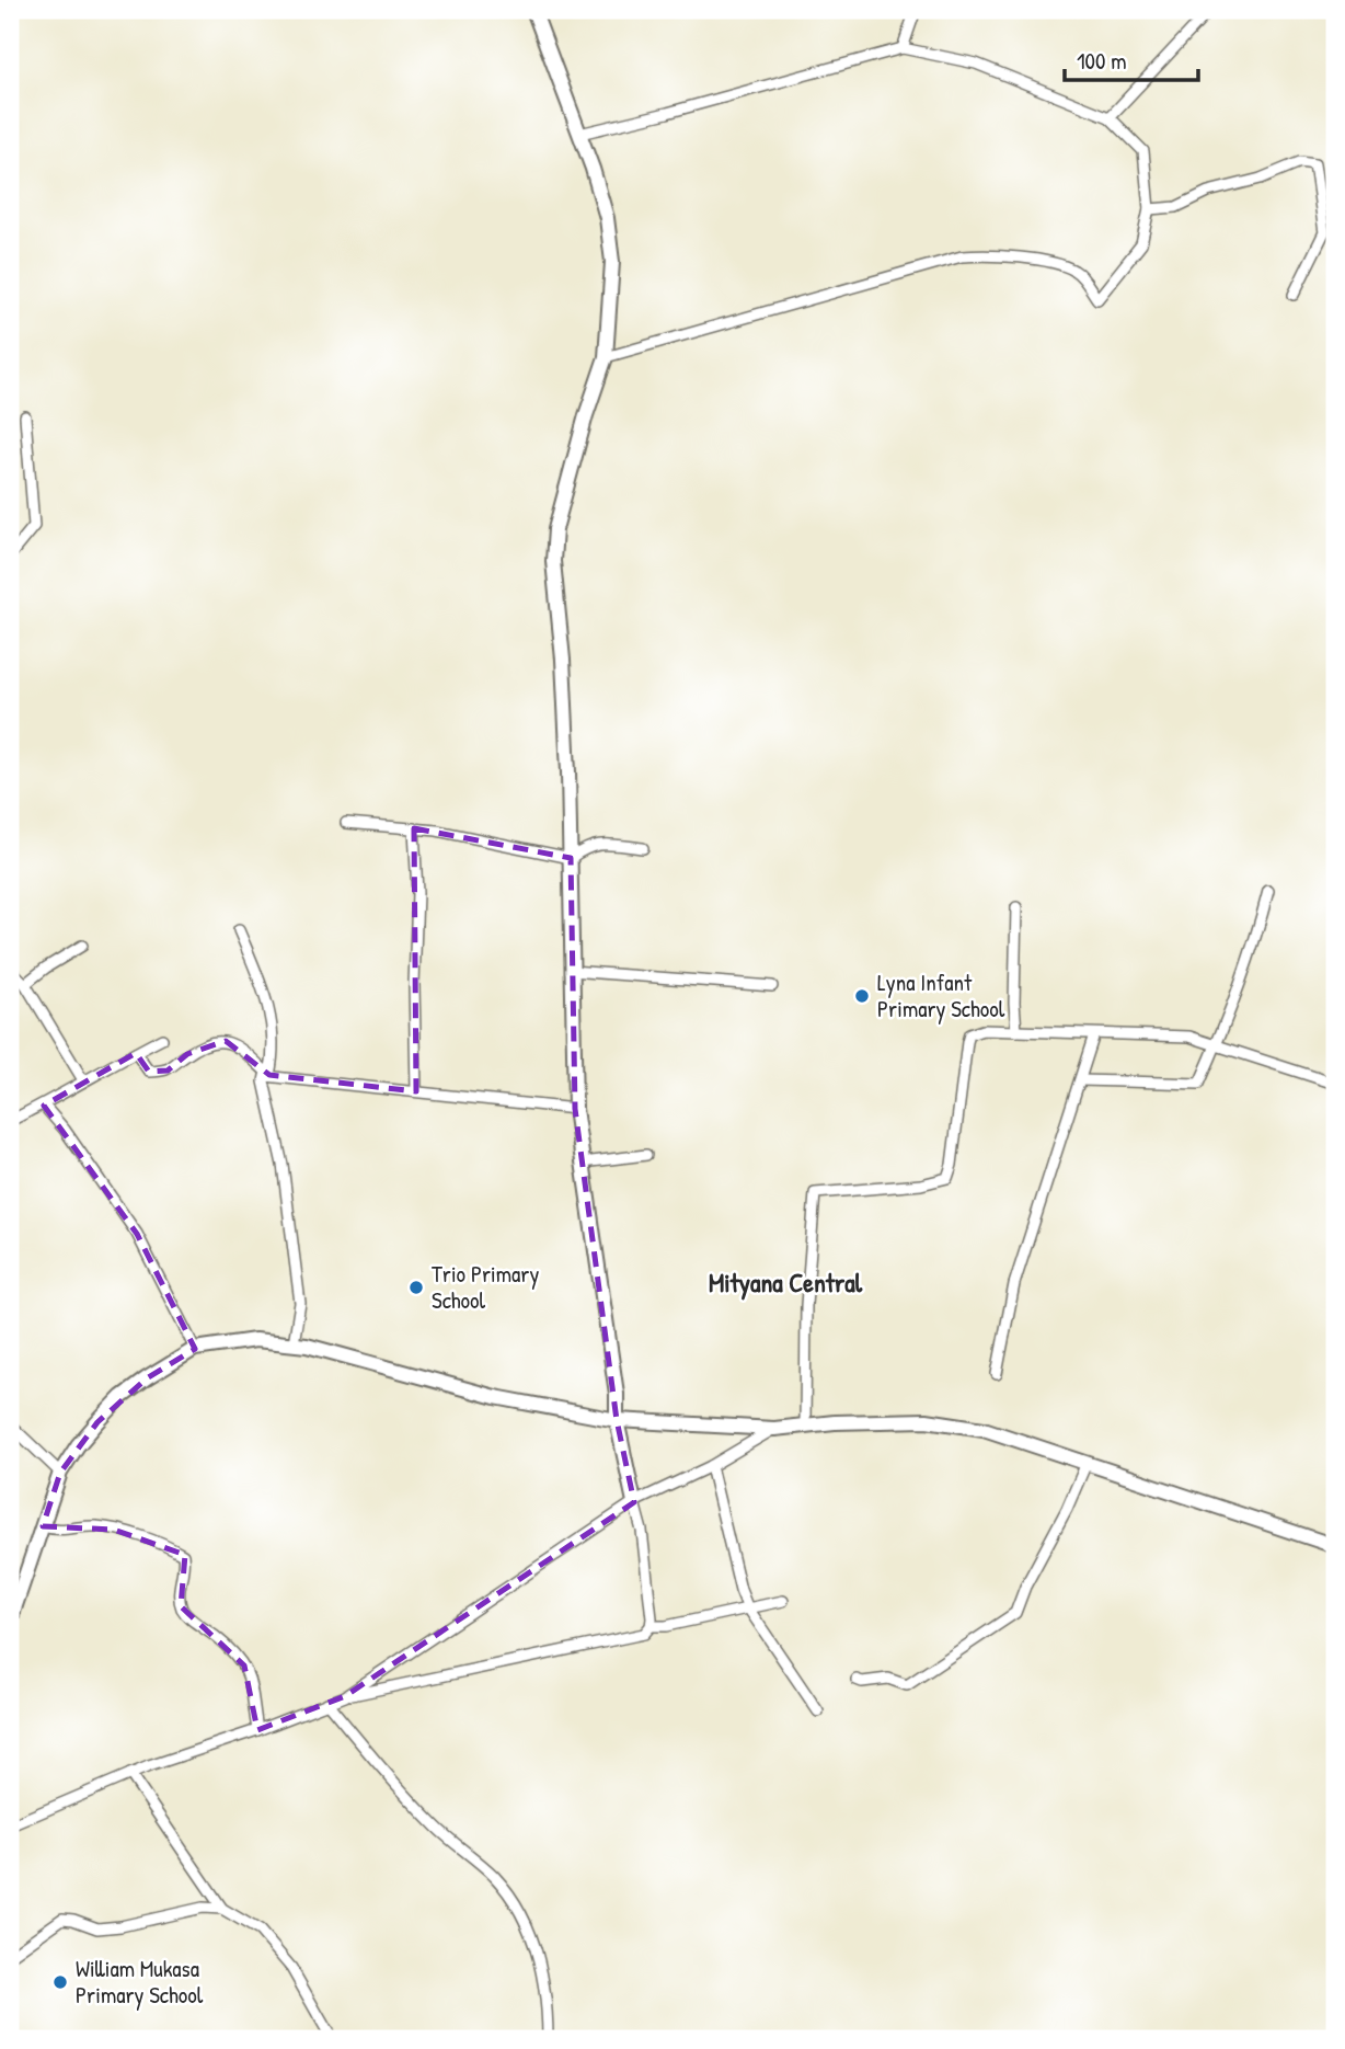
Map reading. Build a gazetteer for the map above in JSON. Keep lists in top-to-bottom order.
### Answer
{
  "districts": ["Mityana Central"],
  "places": ["Lyna Infant Primary School", "Trio Primary School", "William Mukasa Primary School"],
  "scale_bar": "100 m"
}
